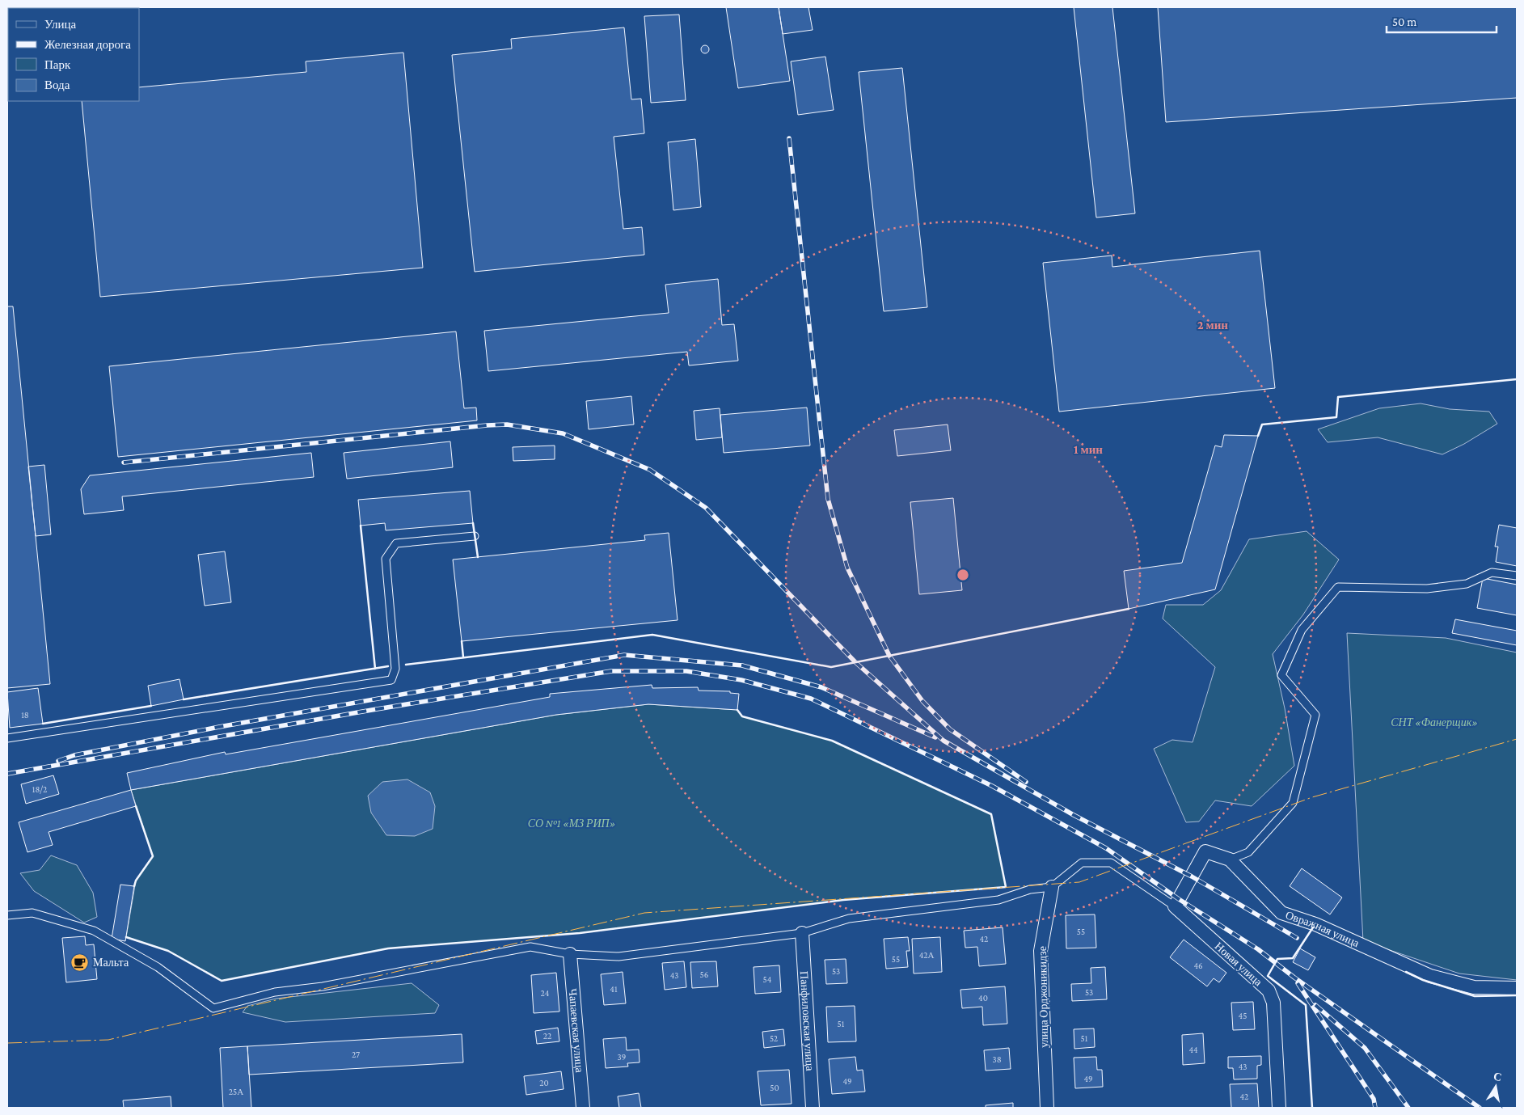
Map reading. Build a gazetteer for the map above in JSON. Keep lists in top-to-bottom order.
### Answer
{
  "streets": {
    "street": [
      "Овражная улица",
      "Новая улица",
      "улица Орджоникидзе",
      "Панфиловская улица",
      "Чапаевская улица"
    ]
  },
  "crossings": [
    ["Овражная улица", "Новая улица"]
  ],
  "parks": ["СНТ «Фанерщик»", "СО №1 «МЗ РИП»"],
  "places": {
    "cafe": ["Мальта"]
  },
  "house_numbers": [
    "18",
    "18/2",
    "55",
    "42",
    "42А",
    "55",
    "46",
    "53",
    "56",
    "43",
    "54",
    "41",
    "53",
    "24",
    "40",
    "45",
    "51",
    "22",
    "52",
    "51",
    "44",
    "27",
    "39",
    "38",
    "43",
    "49",
    "49",
    "20",
    "50",
    "25А",
    "42"
  ],
  "legend": [
    "Улица",
    "Железная дорога",
    "Парк",
    "Вода"
  ],
  "scale_bar": "50 m",
  "north": "top",
  "rings": ["2 мин", "1 мин"]
}
